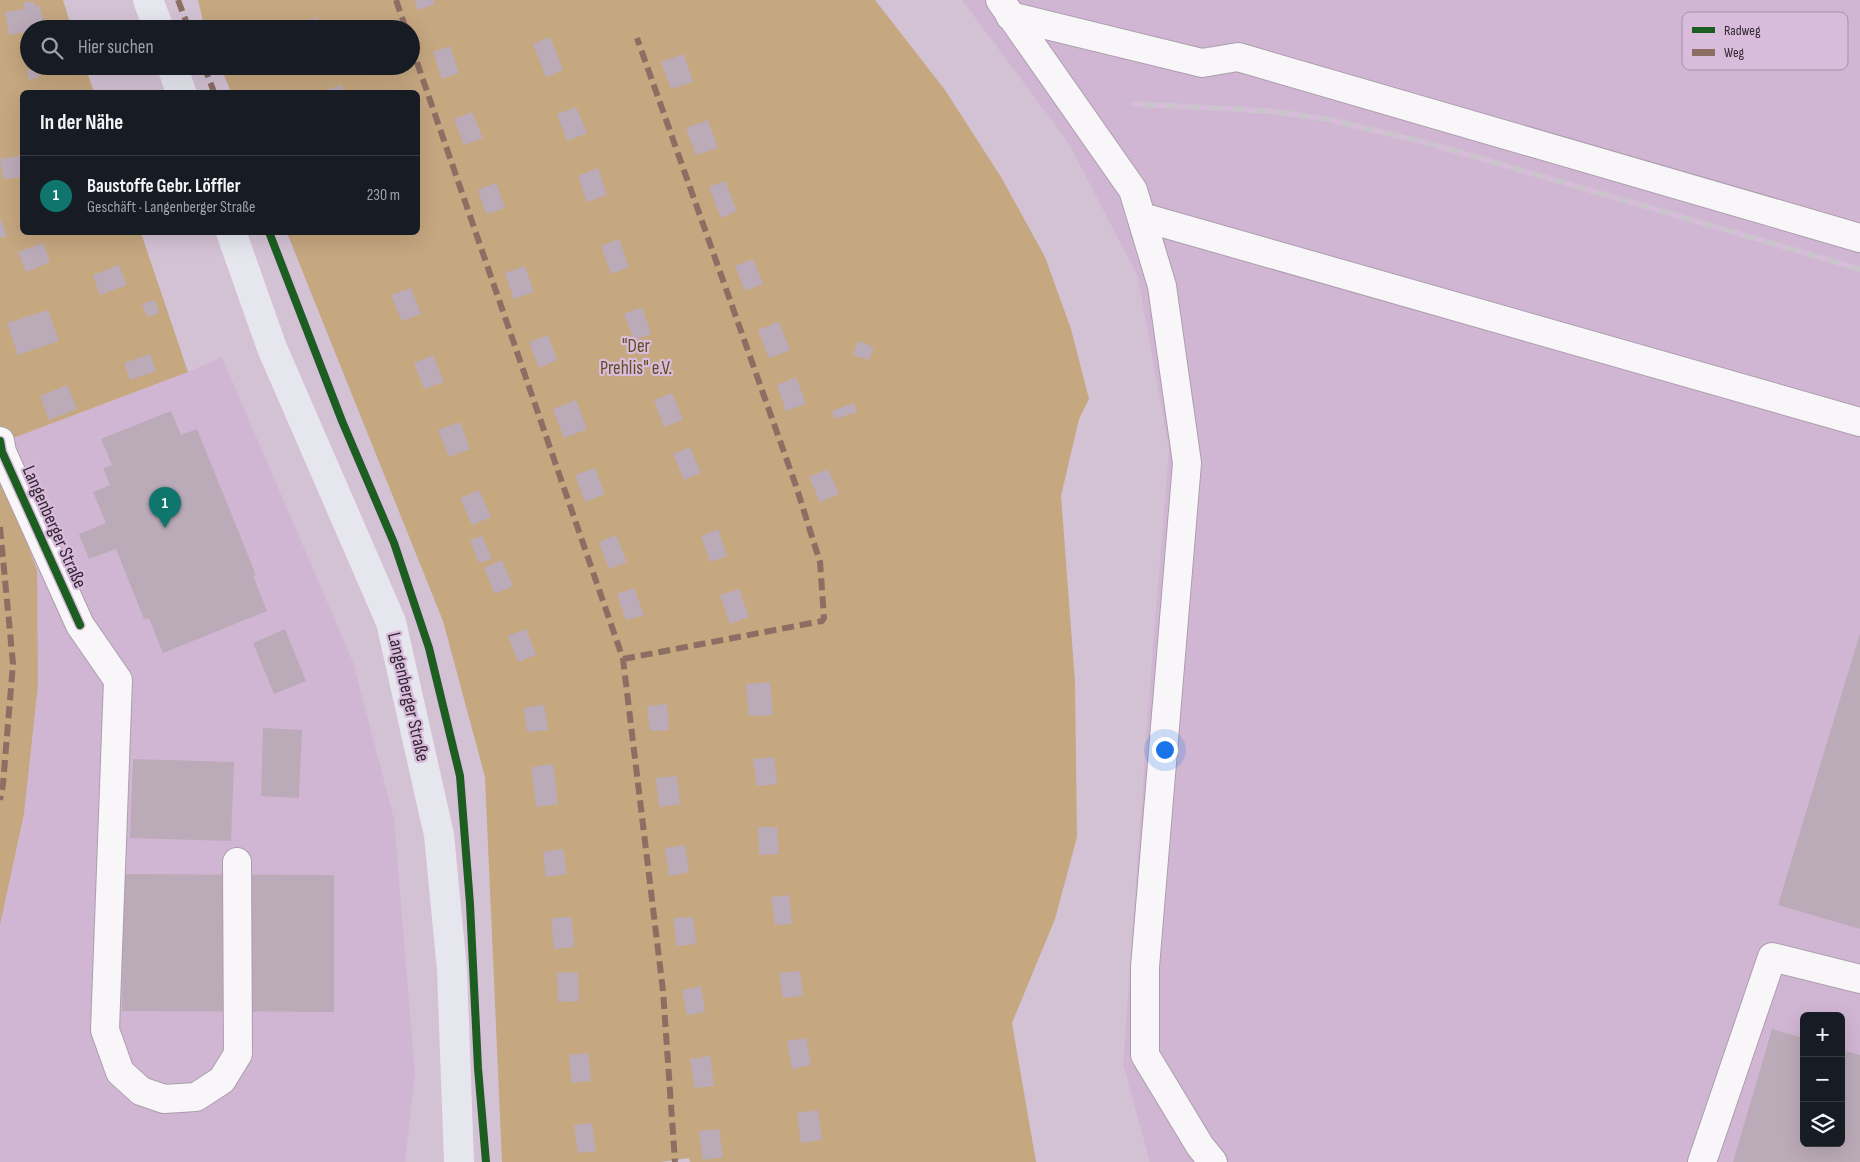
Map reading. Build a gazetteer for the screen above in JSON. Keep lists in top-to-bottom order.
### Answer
{
  "streets": {
    "main road": ["Langenberger Straße"]
  },
  "parks": ["\"Der Prehlis\" e.V."],
  "legend": ["Radweg", "Weg"],
  "page": {
    "search": "Hier suchen",
    "heading": "In der Nähe",
    "list": [
      {
        "mark": "1",
        "name": "Baustoffe Gebr. Löffler",
        "note": "Geschäft · Langenberger Straße",
        "value": "230 m"
      }
    ],
    "pins": "1",
    "map_buttons": ["+", "−"]
  }
}
